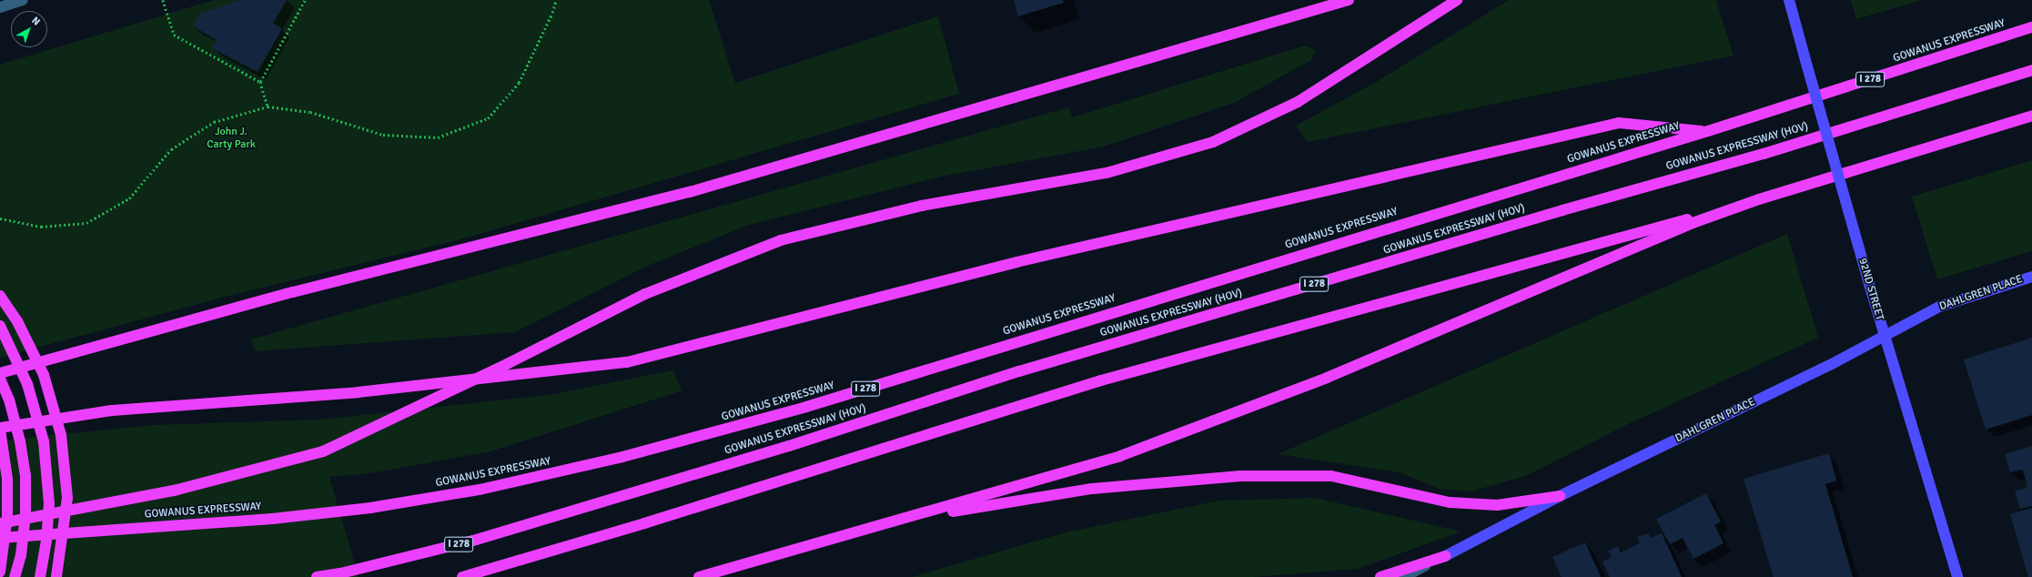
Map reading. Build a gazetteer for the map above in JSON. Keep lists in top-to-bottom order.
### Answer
{
  "streets": {
    "highway": ["GOWANUS EXPRESSWAY", "I 278", "GOWANUS EXPRESSWAY (HOV)"],
    "main road": ["92ND STREET", "DAHLGREN PLACE"]
  },
  "crossings": [
    ["92ND STREET", "DAHLGREN PLACE"]
  ],
  "parks": ["John J. Carty Park"],
  "north": "top right"
}
